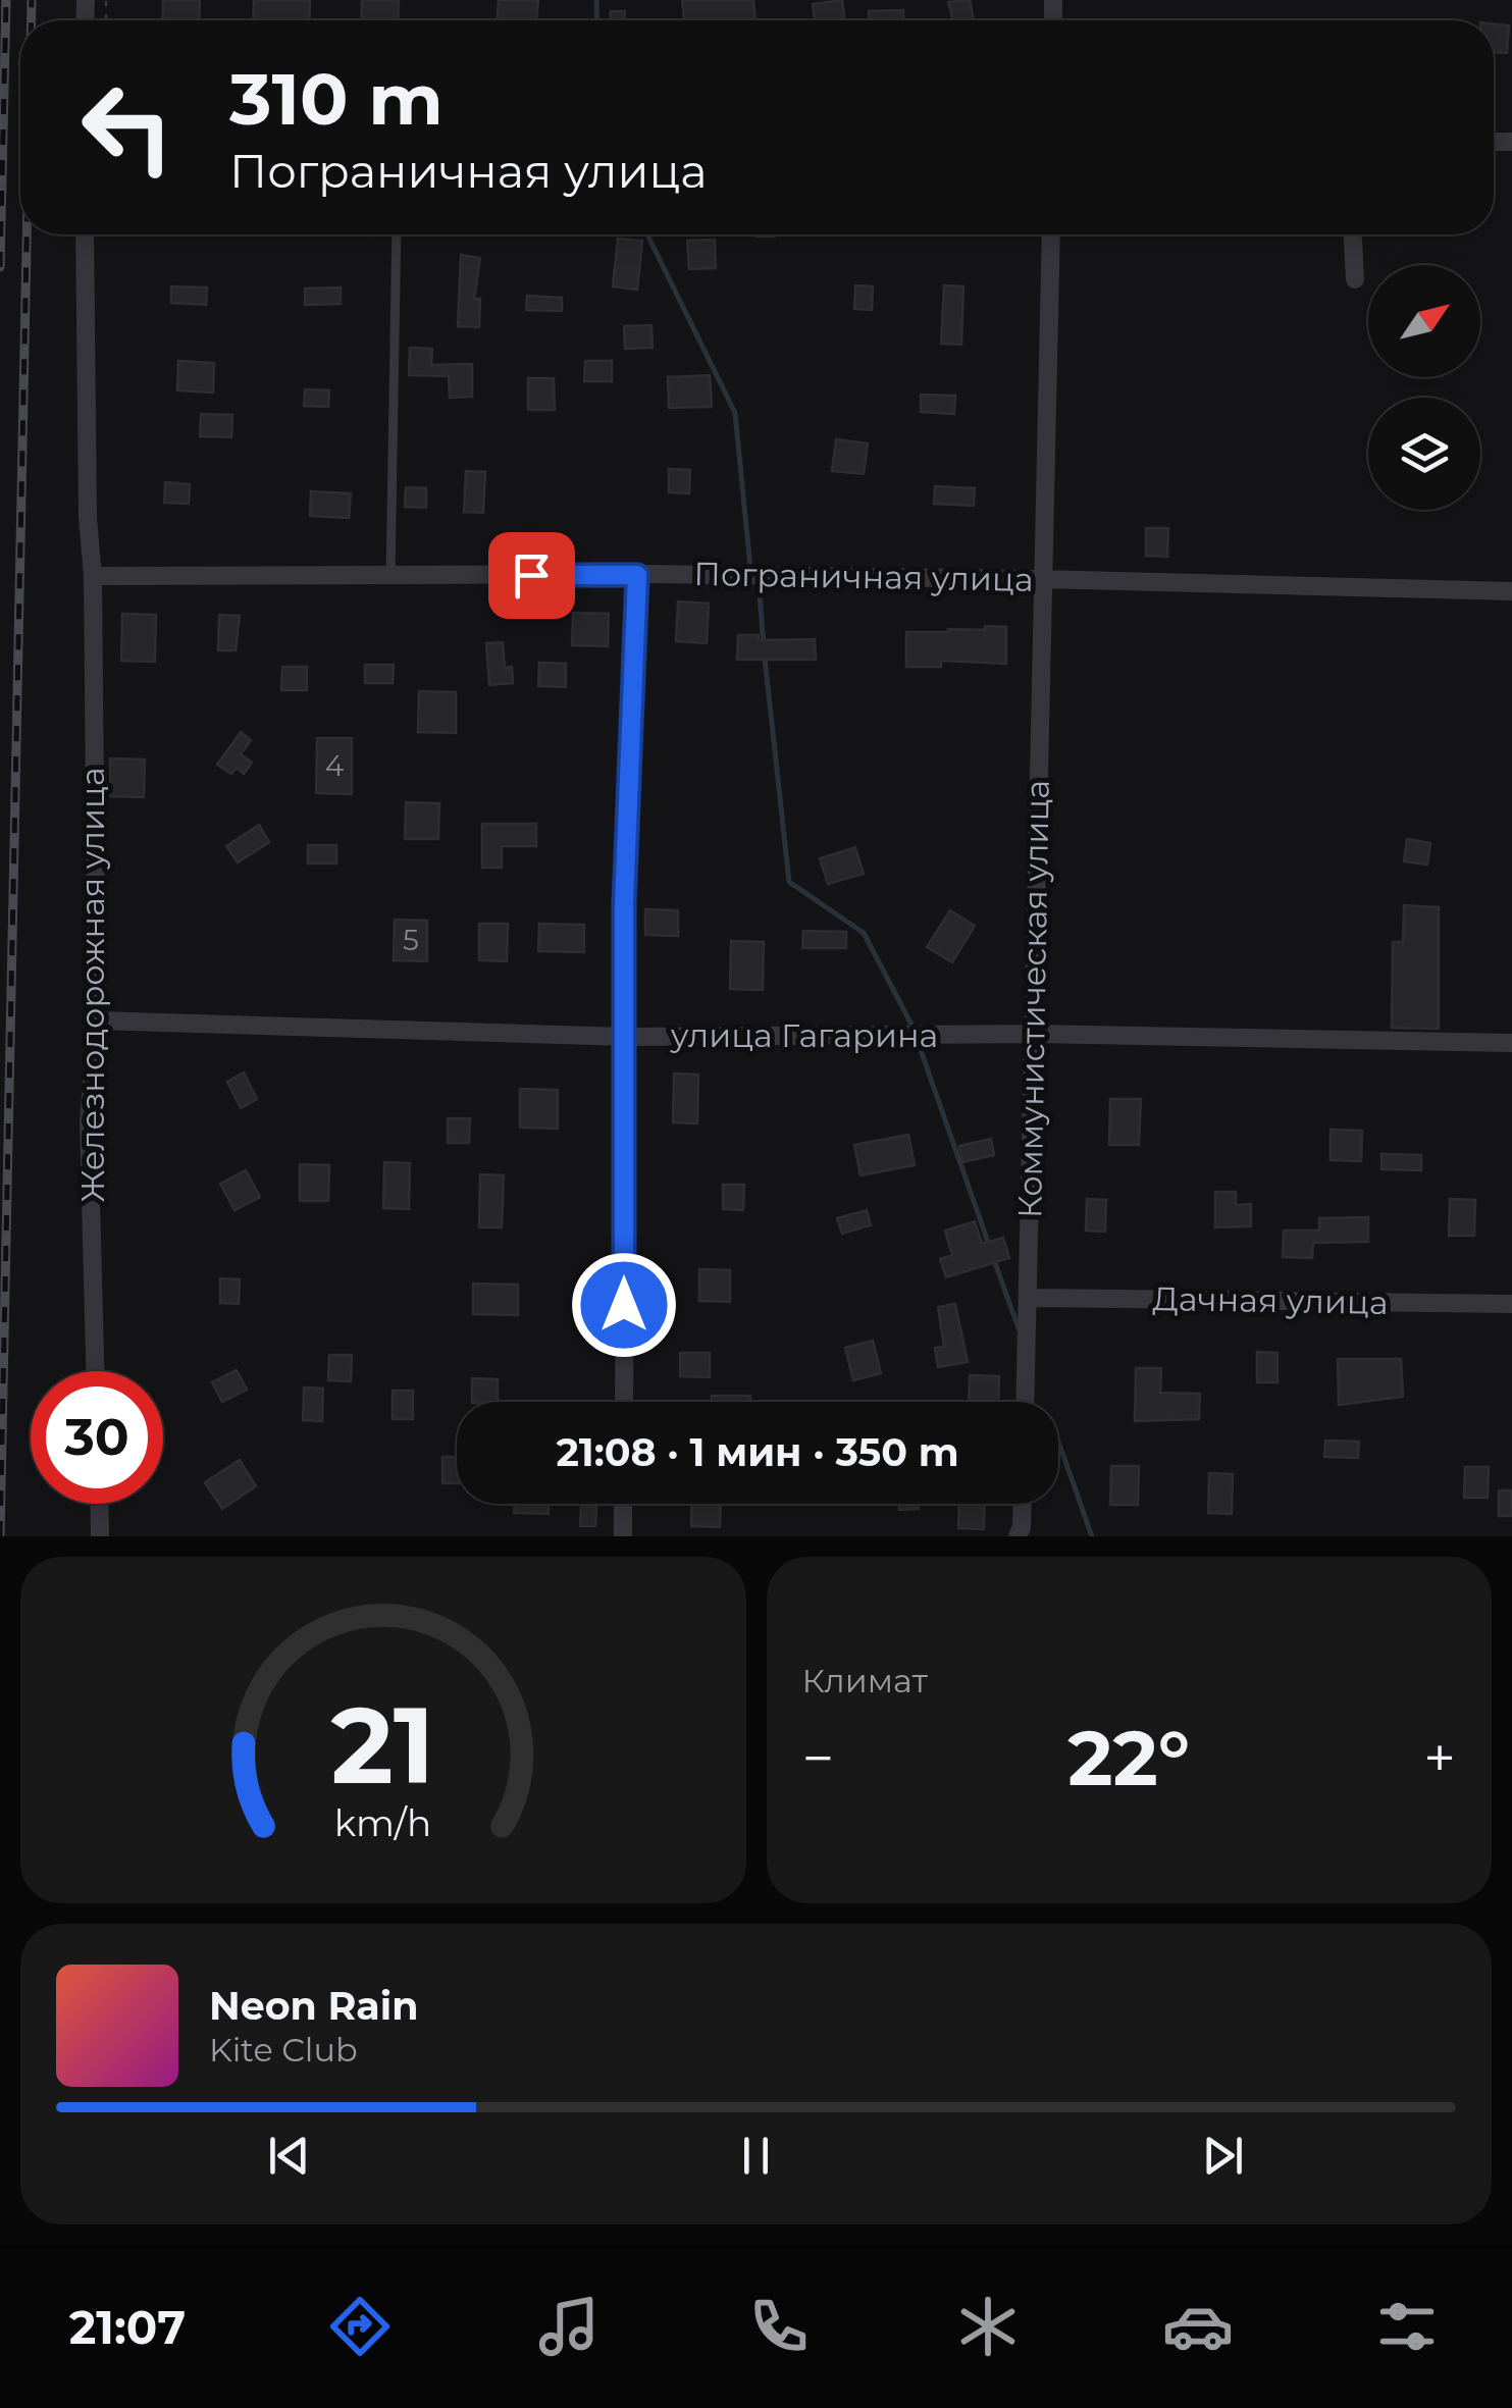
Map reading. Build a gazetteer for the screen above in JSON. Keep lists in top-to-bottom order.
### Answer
{
  "streets": {
    "street": [
      "Пограничная улица",
      "Железнодорожная улица",
      "Коммунистическая улица",
      "улица Гагарина",
      "Дачная улица"
    ]
  },
  "crossings": [
    ["Пограничная улица", "Железнодорожная улица"],
    ["Пограничная улица", "Коммунистическая улица"],
    ["Железнодорожная улица", "улица Гагарина"],
    ["Коммунистическая улица", "улица Гагарина"],
    ["Коммунистическая улица", "Дачная улица"]
  ],
  "house_numbers": ["4", "5"],
  "north": "top right",
  "page": {
    "turn": ["310 m", "Пограничная улица"],
    "limit": "30",
    "trip": "21:08 · 1 мин · 350 m",
    "tile": "Климат",
    "heat": ["−", "22°", "+"],
    "song": ["Neon Rain", "Kite Club"],
    "tabs": "21:07",
    "gauge": ["21", "km/h"]
  }
}
